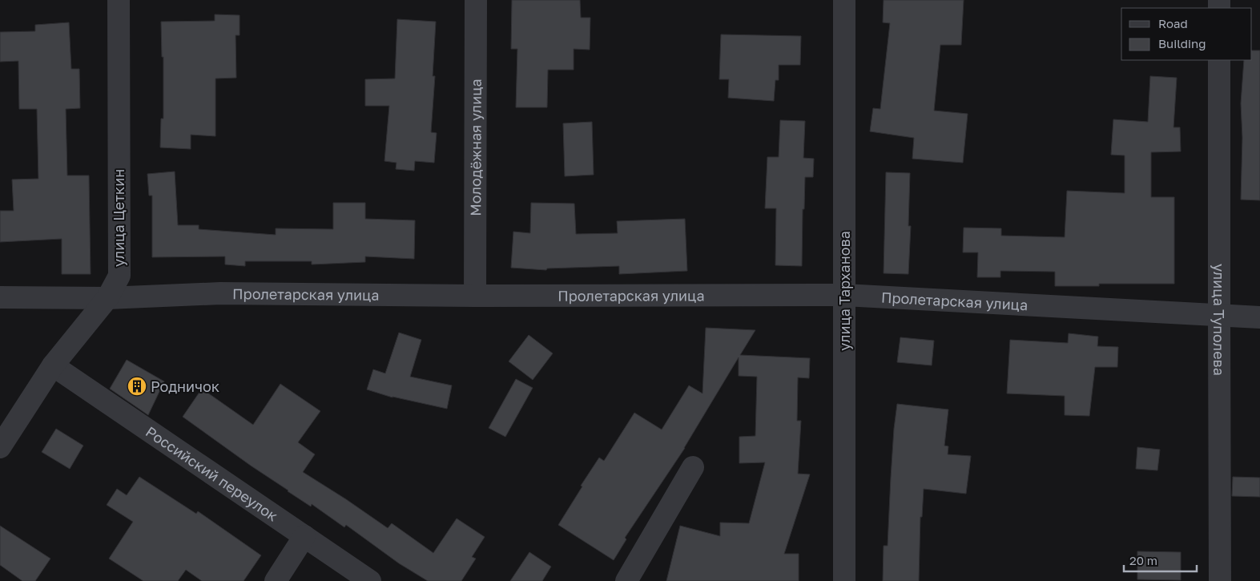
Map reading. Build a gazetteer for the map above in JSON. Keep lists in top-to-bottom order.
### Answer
{
  "streets": {
    "street": [
      "Молодёжная улица",
      "улица Цеткин",
      "улица Тарханова",
      "Пролетарская улица",
      "улица Туполева",
      "Российский переулок"
    ]
  },
  "crossings": [
    ["Молодёжная улица", "Пролетарская улица"],
    ["улица Цеткин", "Пролетарская улица"],
    ["улица Цеткин", "Российский переулок"],
    ["улица Тарханова", "Пролетарская улица"],
    ["Пролетарская улица", "улица Туполева"]
  ],
  "places": {
    "building": ["Родничок"]
  },
  "legend": ["Road", "Building"],
  "scale_bar": "20 m"
}
